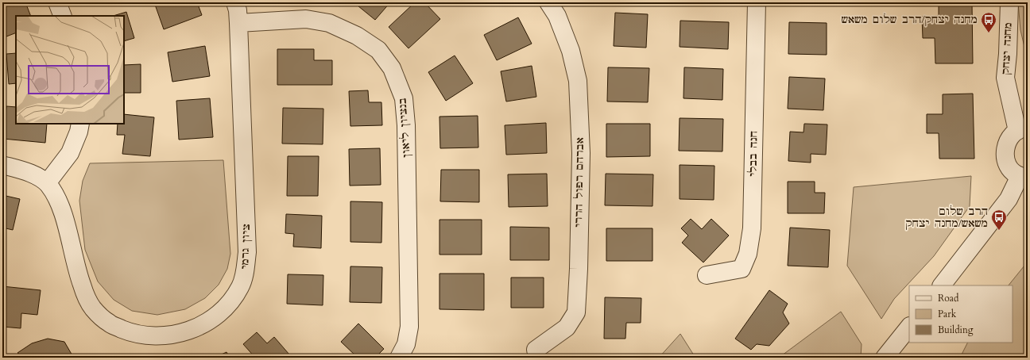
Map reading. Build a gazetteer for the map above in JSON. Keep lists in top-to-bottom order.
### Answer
{
  "streets": {
    "street": [
      "מחנה יצחק",
      "בנציון ליאון",
      "חנה בבלי",
      "אברהם רפול הררי",
      "ציון גרמי"
    ]
  },
  "crossings": [
    ["בנציון ליאון", "ציון גרמי"]
  ],
  "places": {
    "bus stop": ["מחנה יצחק/הרב שלום משאש", "הרב שלום משאש/מחנה יצחק"]
  },
  "legend": ["Road", "Park", "Building"]
}
